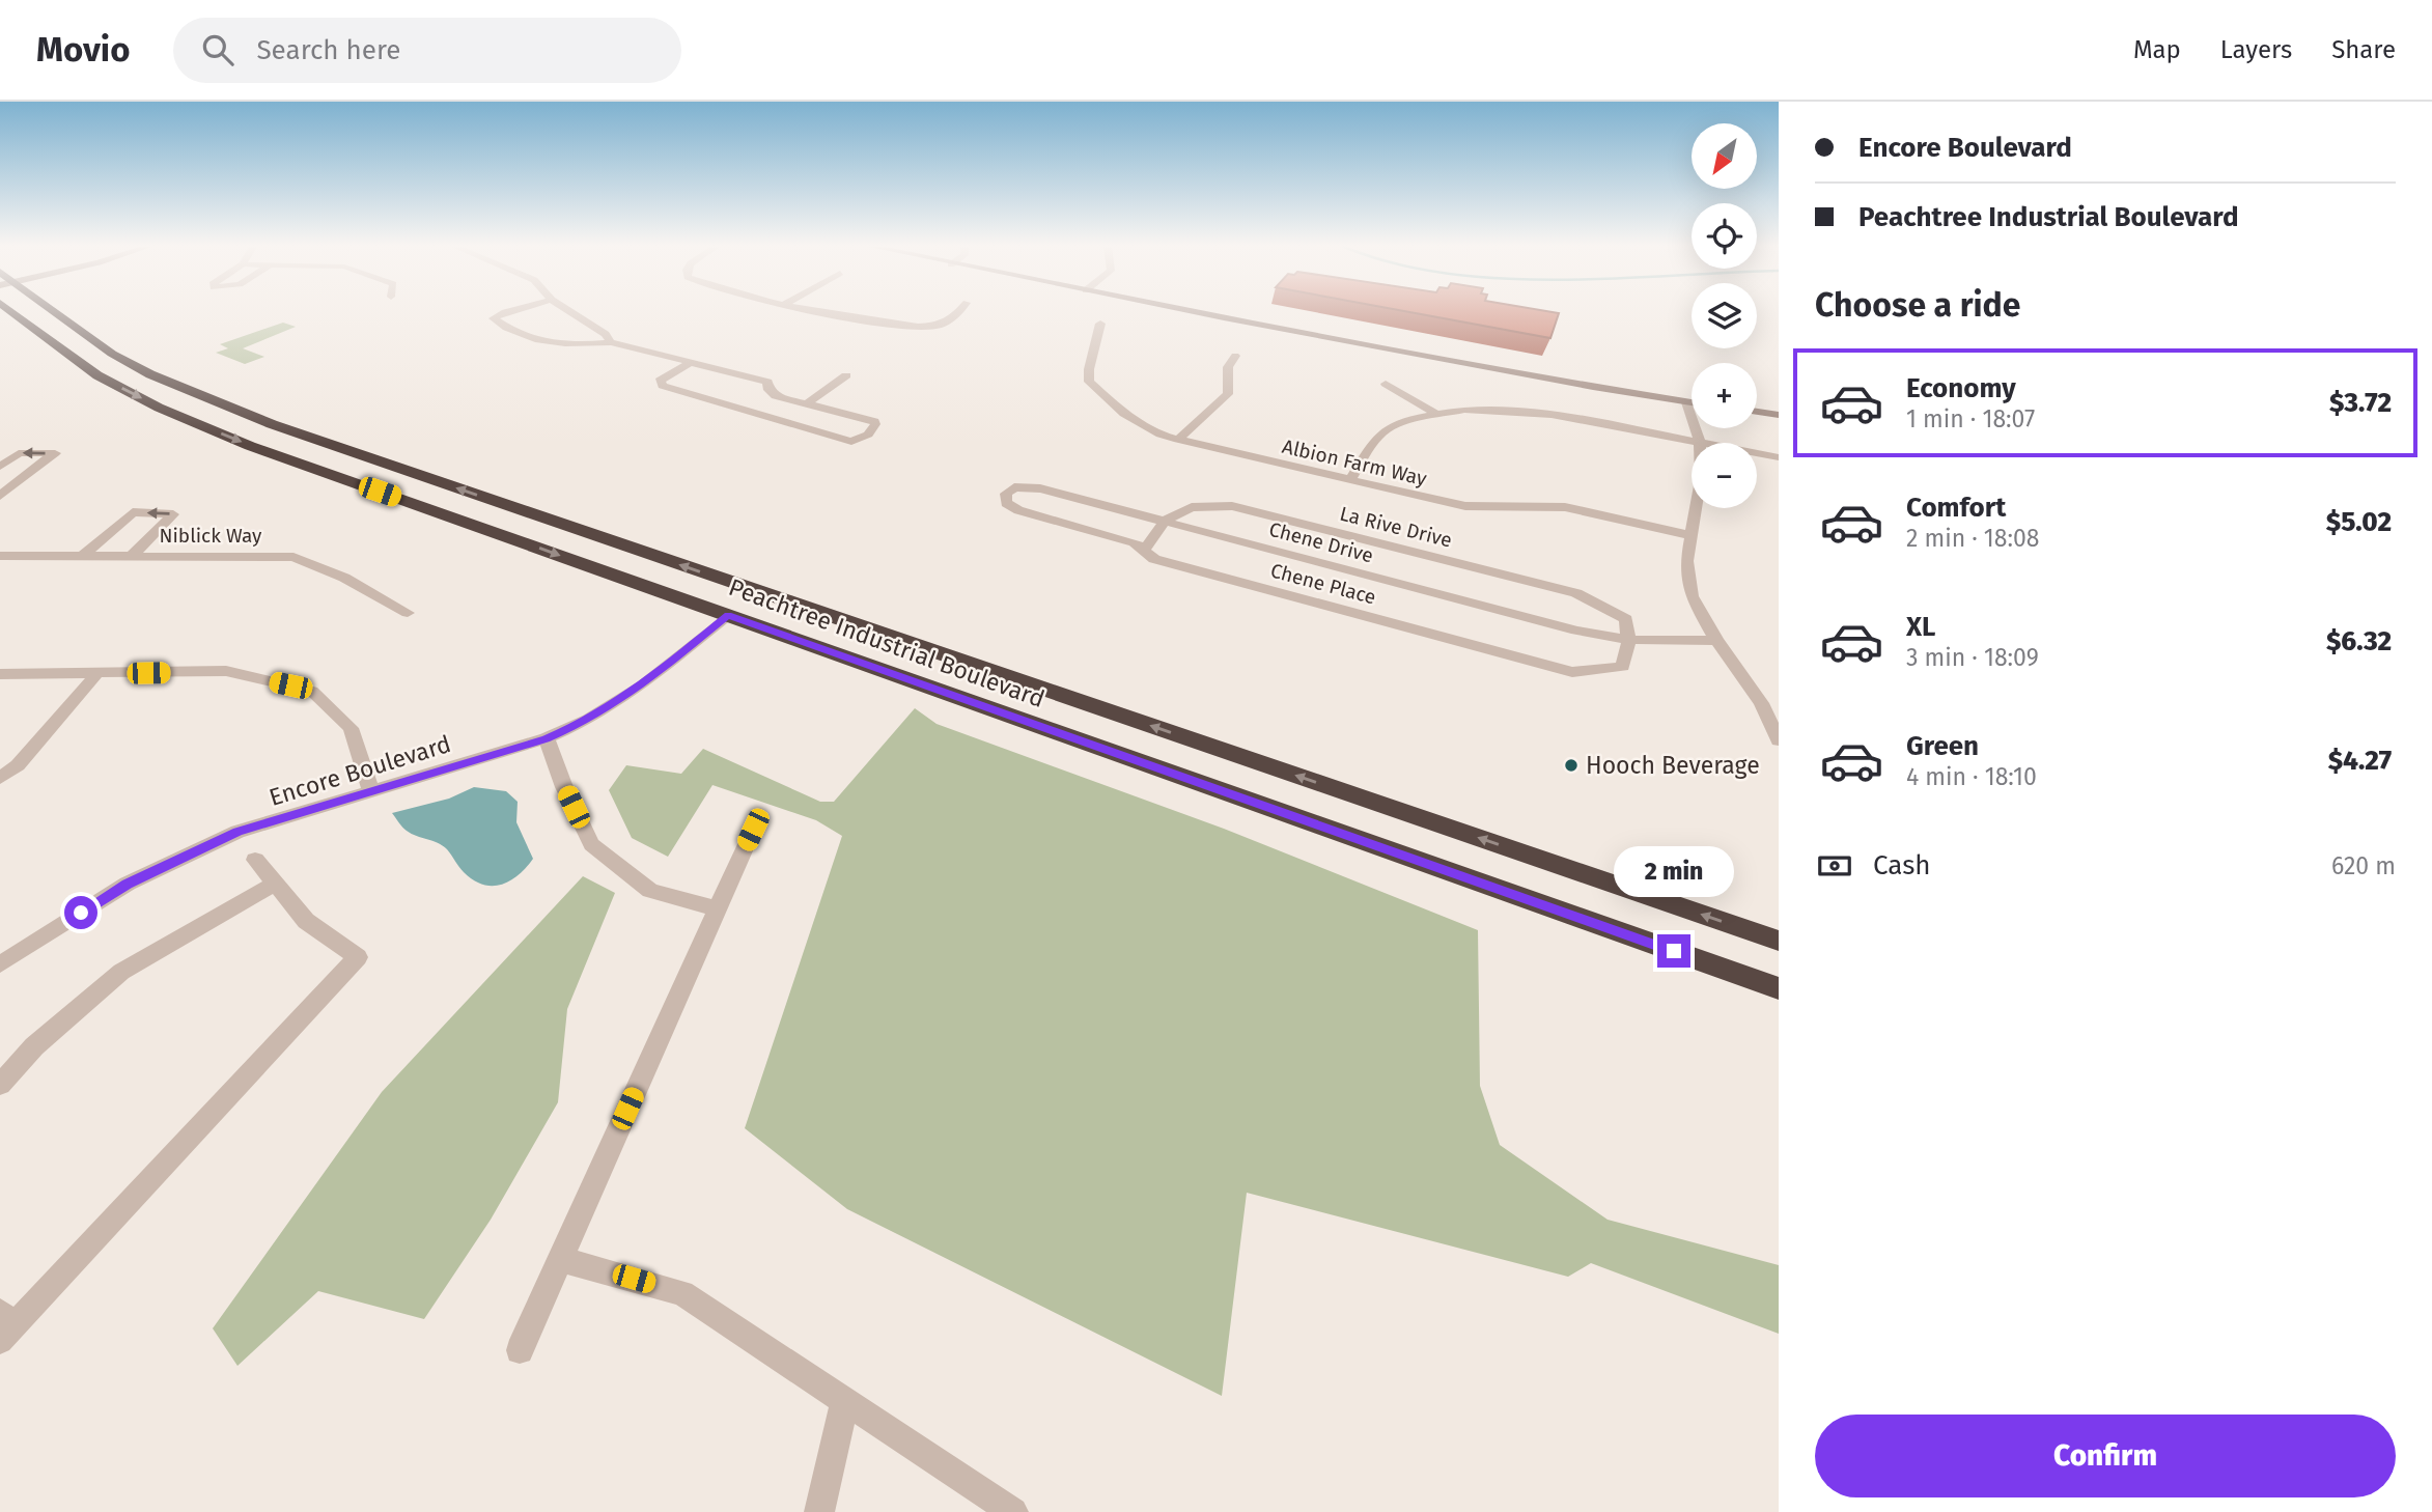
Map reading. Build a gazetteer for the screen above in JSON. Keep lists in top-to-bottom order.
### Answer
{
  "streets": {
    "highway": ["Peachtree Industrial Boulevard"],
    "street": [
      "Albion Farm Way",
      "La Rive Drive",
      "Niblick Way",
      "Chene Drive",
      "Chene Place",
      "Encore Boulevard"
    ]
  },
  "crossings": [
    ["La Rive Drive", "Chene Drive"],
    ["La Rive Drive", "Chene Place"],
    ["Chene Drive", "Chene Place"],
    ["Peachtree Industrial Boulevard", "Encore Boulevard"]
  ],
  "places": ["Hooch Beverage"],
  "north": "bottom left",
  "page": {
    "header": "Movio",
    "search": "Search here",
    "nav": ["Map", "Layers", "Share"],
    "banner": ["Encore Boulevard", "Peachtree Industrial Boulevard"],
    "map_buttons": ["+", "−"],
    "heading": "Choose a ride",
    "list": [
      {
        "name": "Economy",
        "note": "1 min · 18:07",
        "value": "$3.72"
      },
      {
        "name": "Comfort",
        "note": "2 min · 18:08",
        "value": "$5.02"
      },
      {
        "name": "XL",
        "note": "3 min · 18:09",
        "value": "$6.32"
      },
      {
        "name": "Green",
        "note": "4 min · 18:10",
        "value": "$4.27"
      }
    ],
    "pay": ["Cash", "620 m"],
    "bubble": "2 min",
    "buttons": "Confirm"
  }
}
